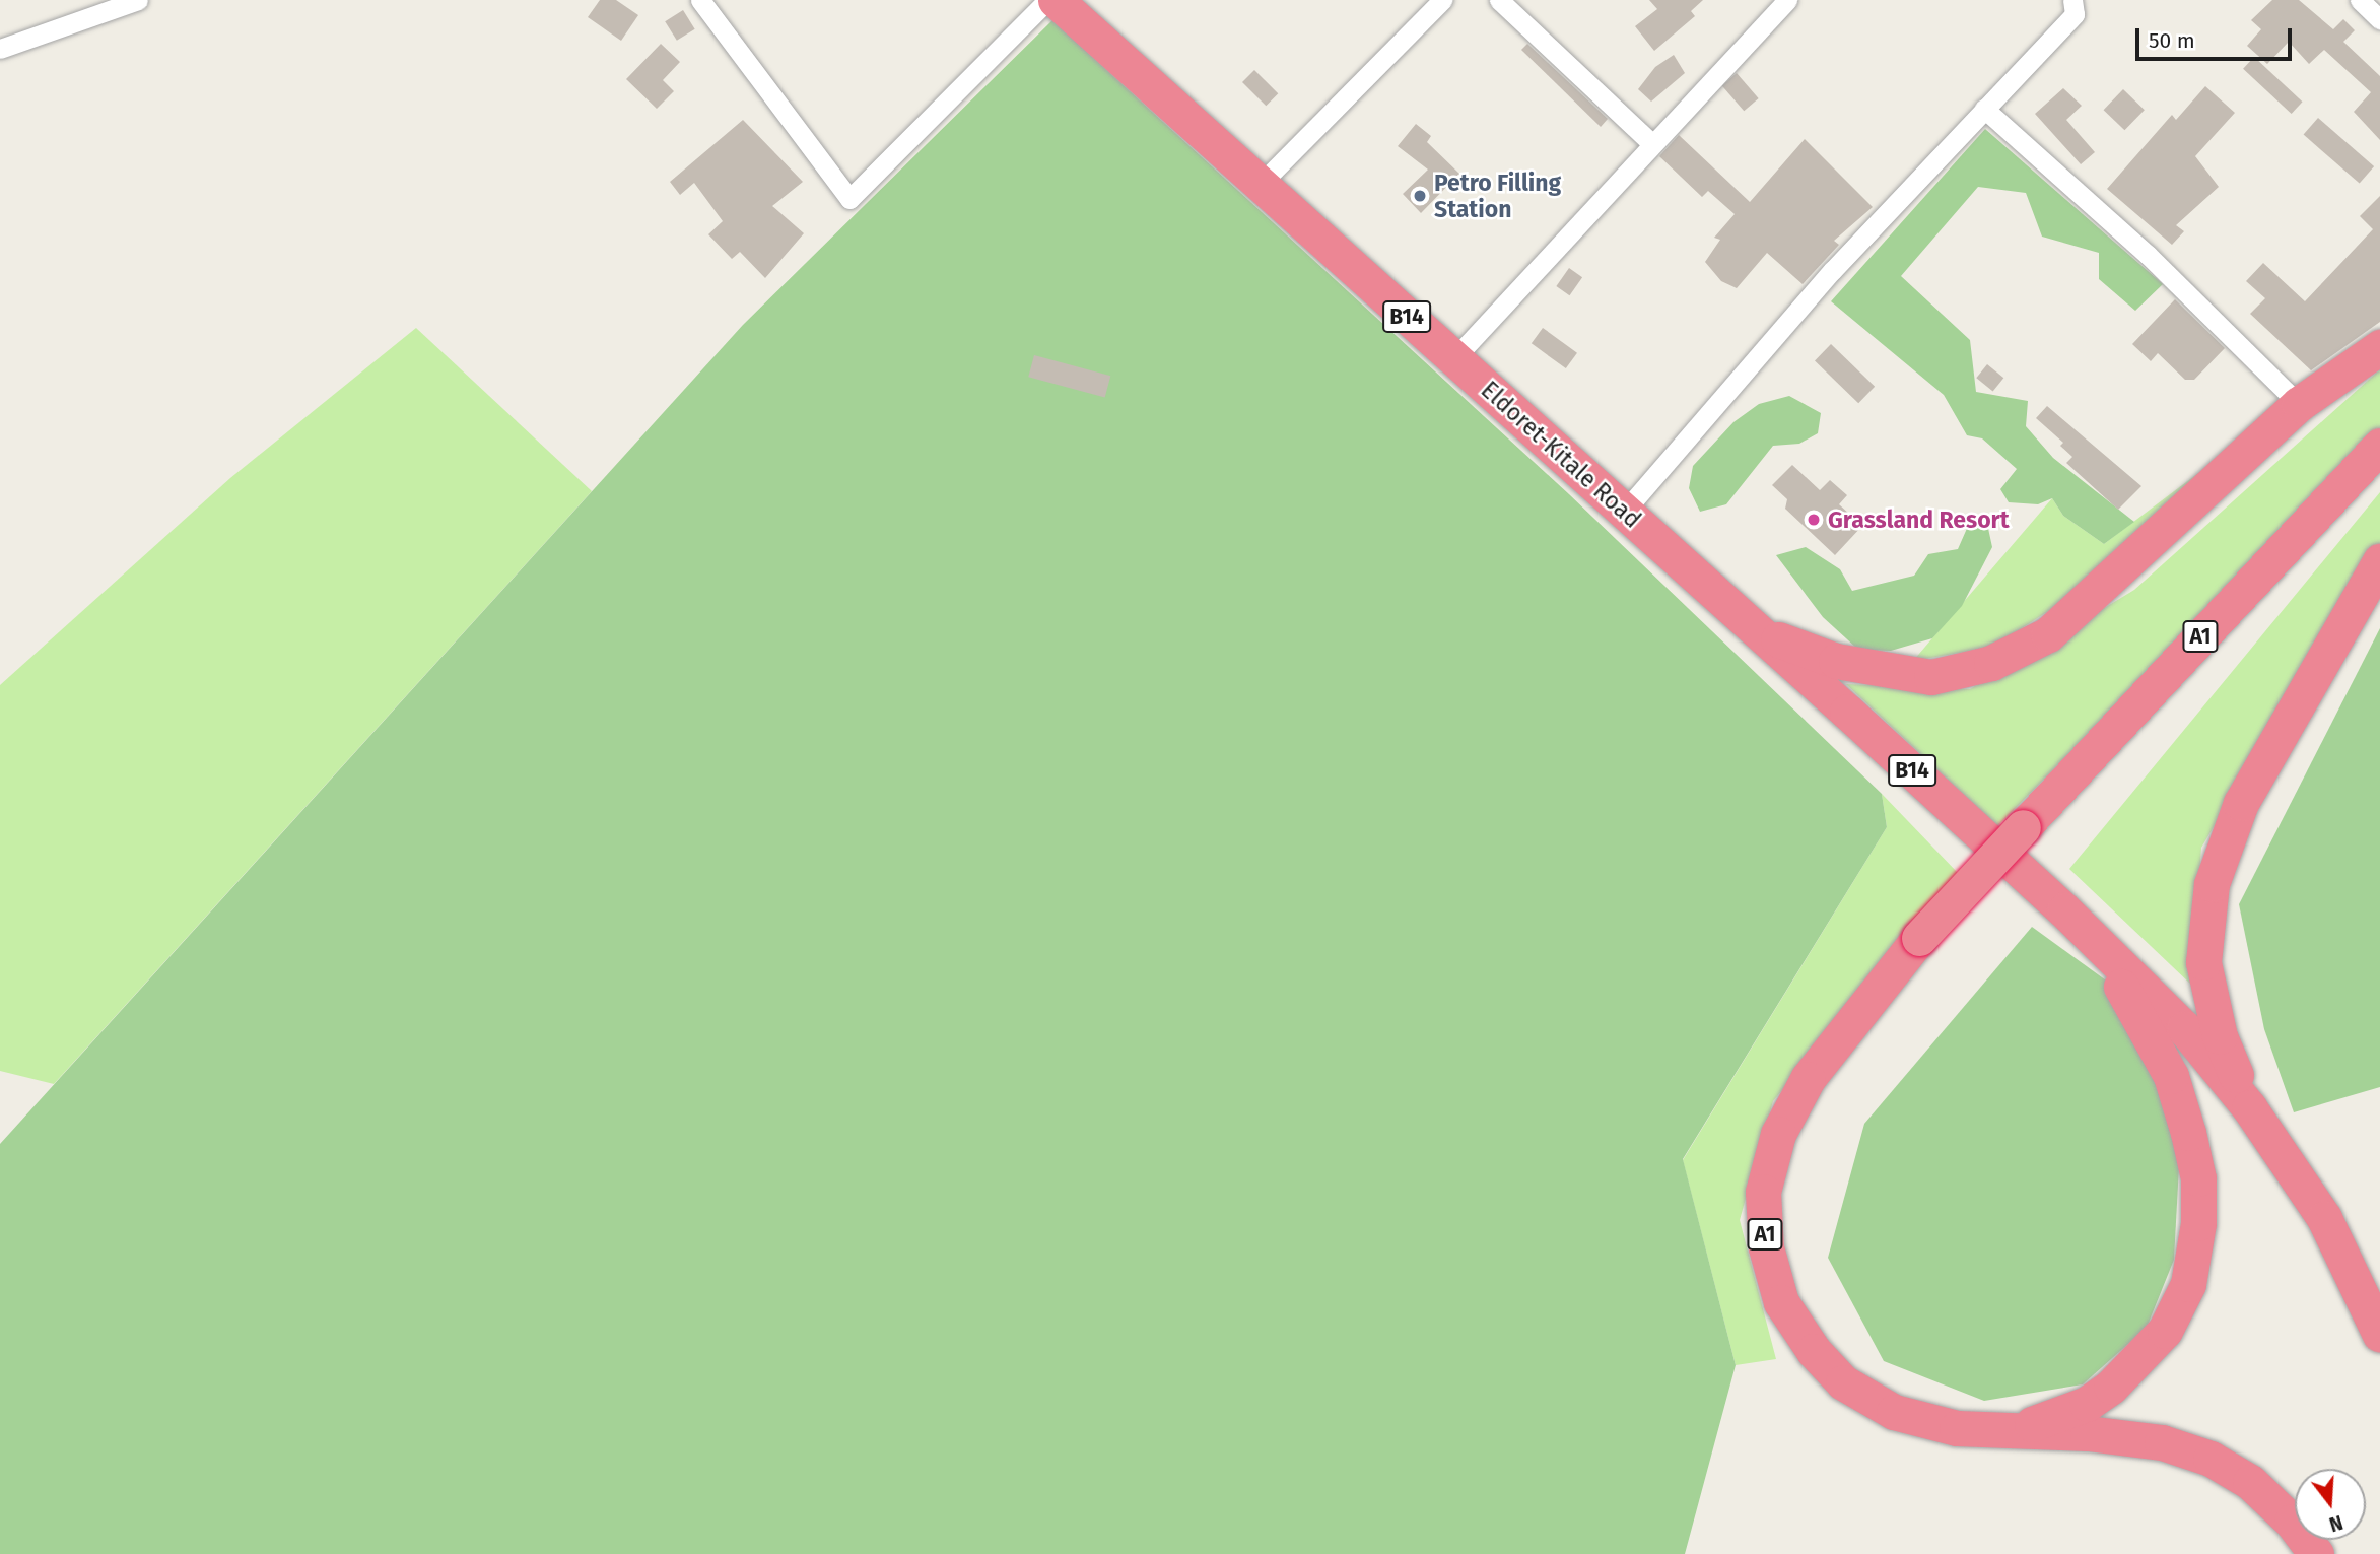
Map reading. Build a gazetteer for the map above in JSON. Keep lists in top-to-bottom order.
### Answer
{
  "streets": {
    "highway": ["B14", "Eldoret-Kitale Road", "A1"]
  },
  "crossings": [
    ["Eldoret-Kitale Road", "A1"]
  ],
  "places": ["Petro Filling Station", "Grassland Resort"],
  "scale_bar": "50 m",
  "north": "bottom"
}
